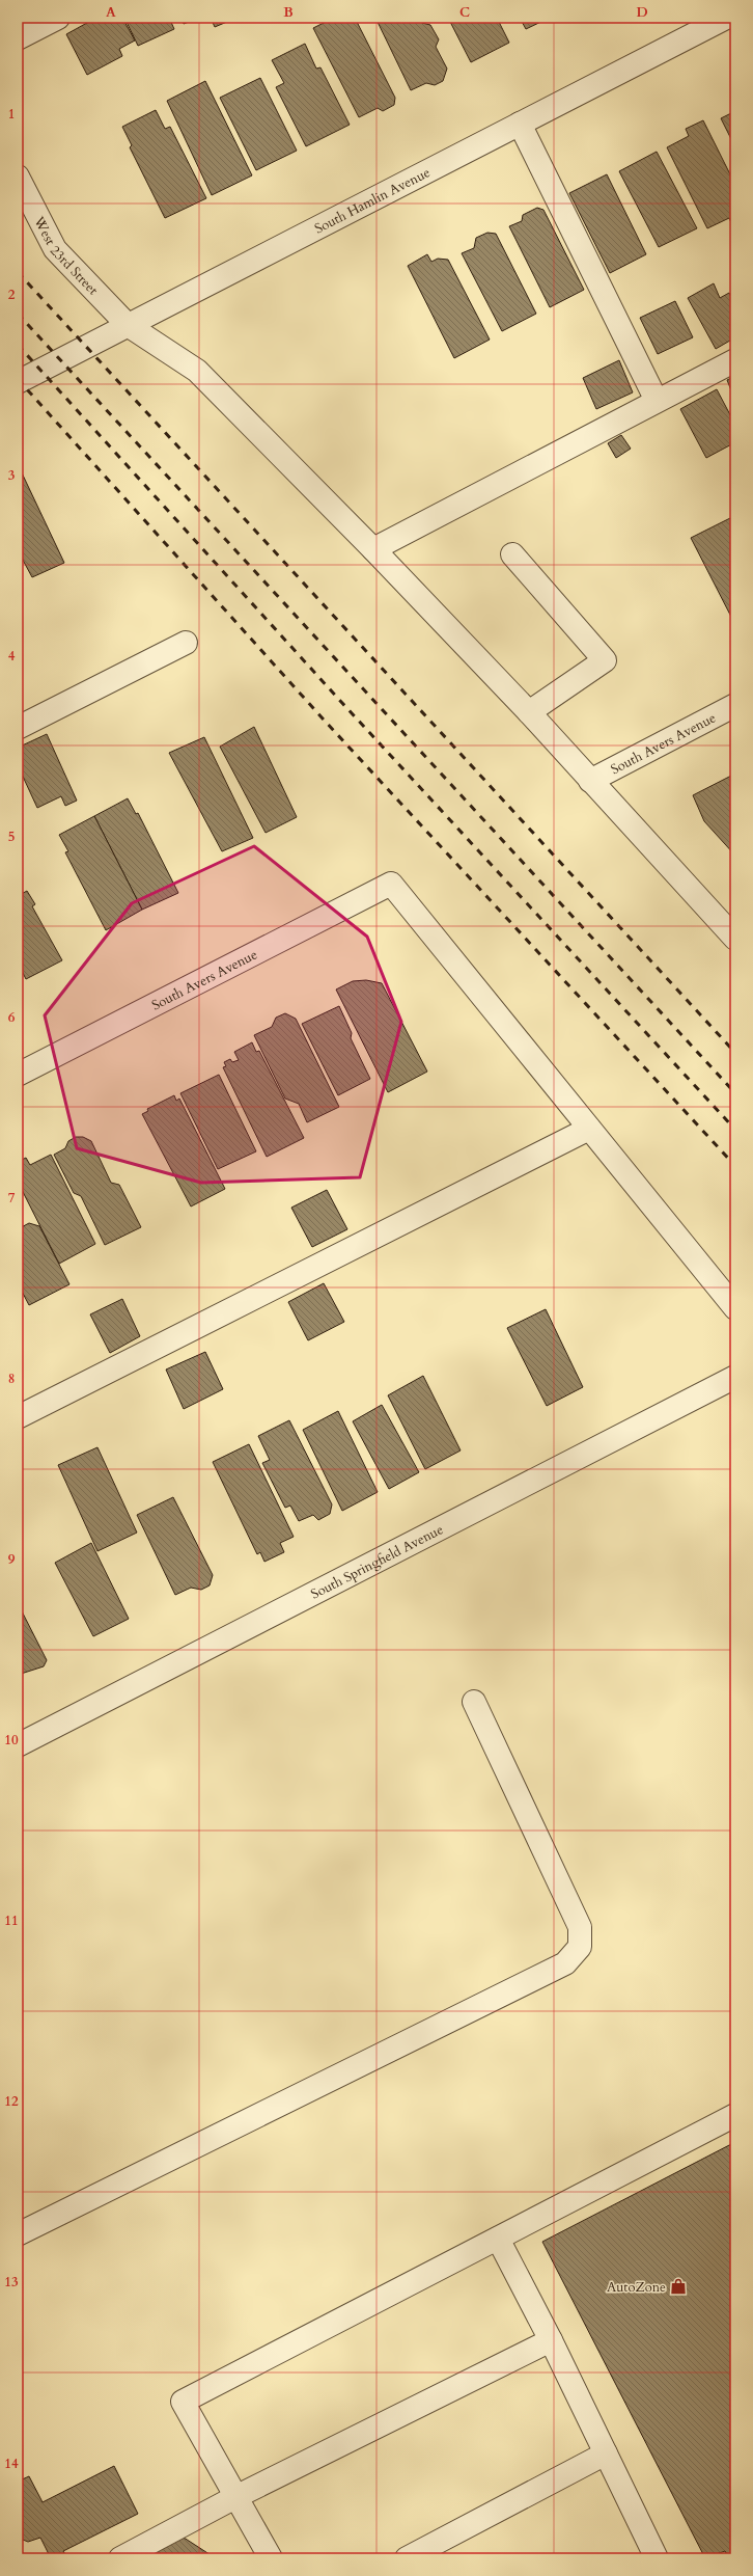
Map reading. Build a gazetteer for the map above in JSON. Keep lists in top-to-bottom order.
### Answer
{
  "streets": {
    "street": [
      "South Hamlin Avenue",
      "West 23rd Street",
      "South Avers Avenue",
      "South Springfield Avenue"
    ]
  },
  "crossings": [
    ["South Hamlin Avenue", "West 23rd Street"],
    ["West 23rd Street", "South Avers Avenue"]
  ],
  "places": {
    "shop": ["AutoZone"]
  },
  "grid": {
    "columns": [
      "A",
      "B",
      "C",
      "D"
    ],
    "rows": [
      "1",
      "2",
      "3",
      "4",
      "5",
      "6",
      "7",
      "8",
      "9",
      "10",
      "11",
      "12",
      "13",
      "14"
    ]
  }
}
